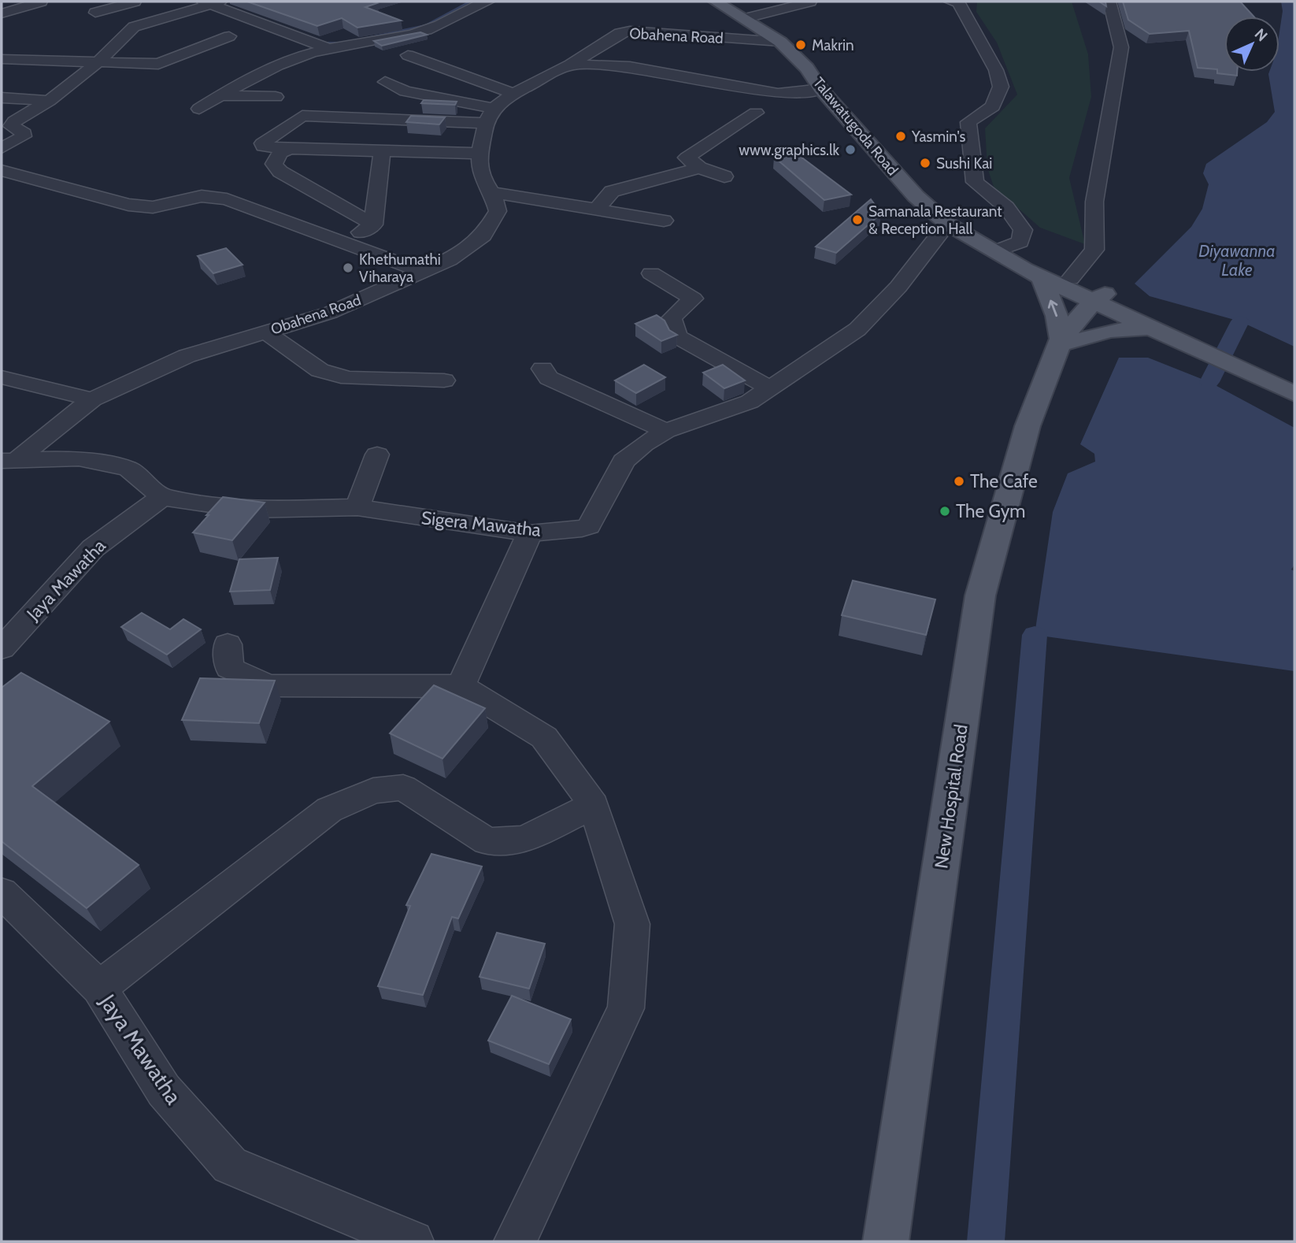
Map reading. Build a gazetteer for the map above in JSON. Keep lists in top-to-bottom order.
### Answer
{
  "streets": {
    "main road": ["Talawatugoda Road", "New Hospital Road"],
    "street": ["Obahena Road", "Sigera Mawatha", "Jaya Mawatha"]
  },
  "crossings": [
    ["Obahena Road", "Talawatugoda Road"],
    ["Talawatugoda Road", "Sigera Mawatha"],
    ["Talawatugoda Road", "New Hospital Road"],
    ["Sigera Mawatha", "Jaya Mawatha"]
  ],
  "water": ["Diyawanna Lake"],
  "places": [
    "Makrin",
    "Yasmin's",
    "www.graphics.lk",
    "Sushi Kai",
    "Samanala Restaurant & Reception Hall",
    "Khethumathi Viharaya",
    "The Cafe",
    "The Gym"
  ],
  "north": "top right"
}
